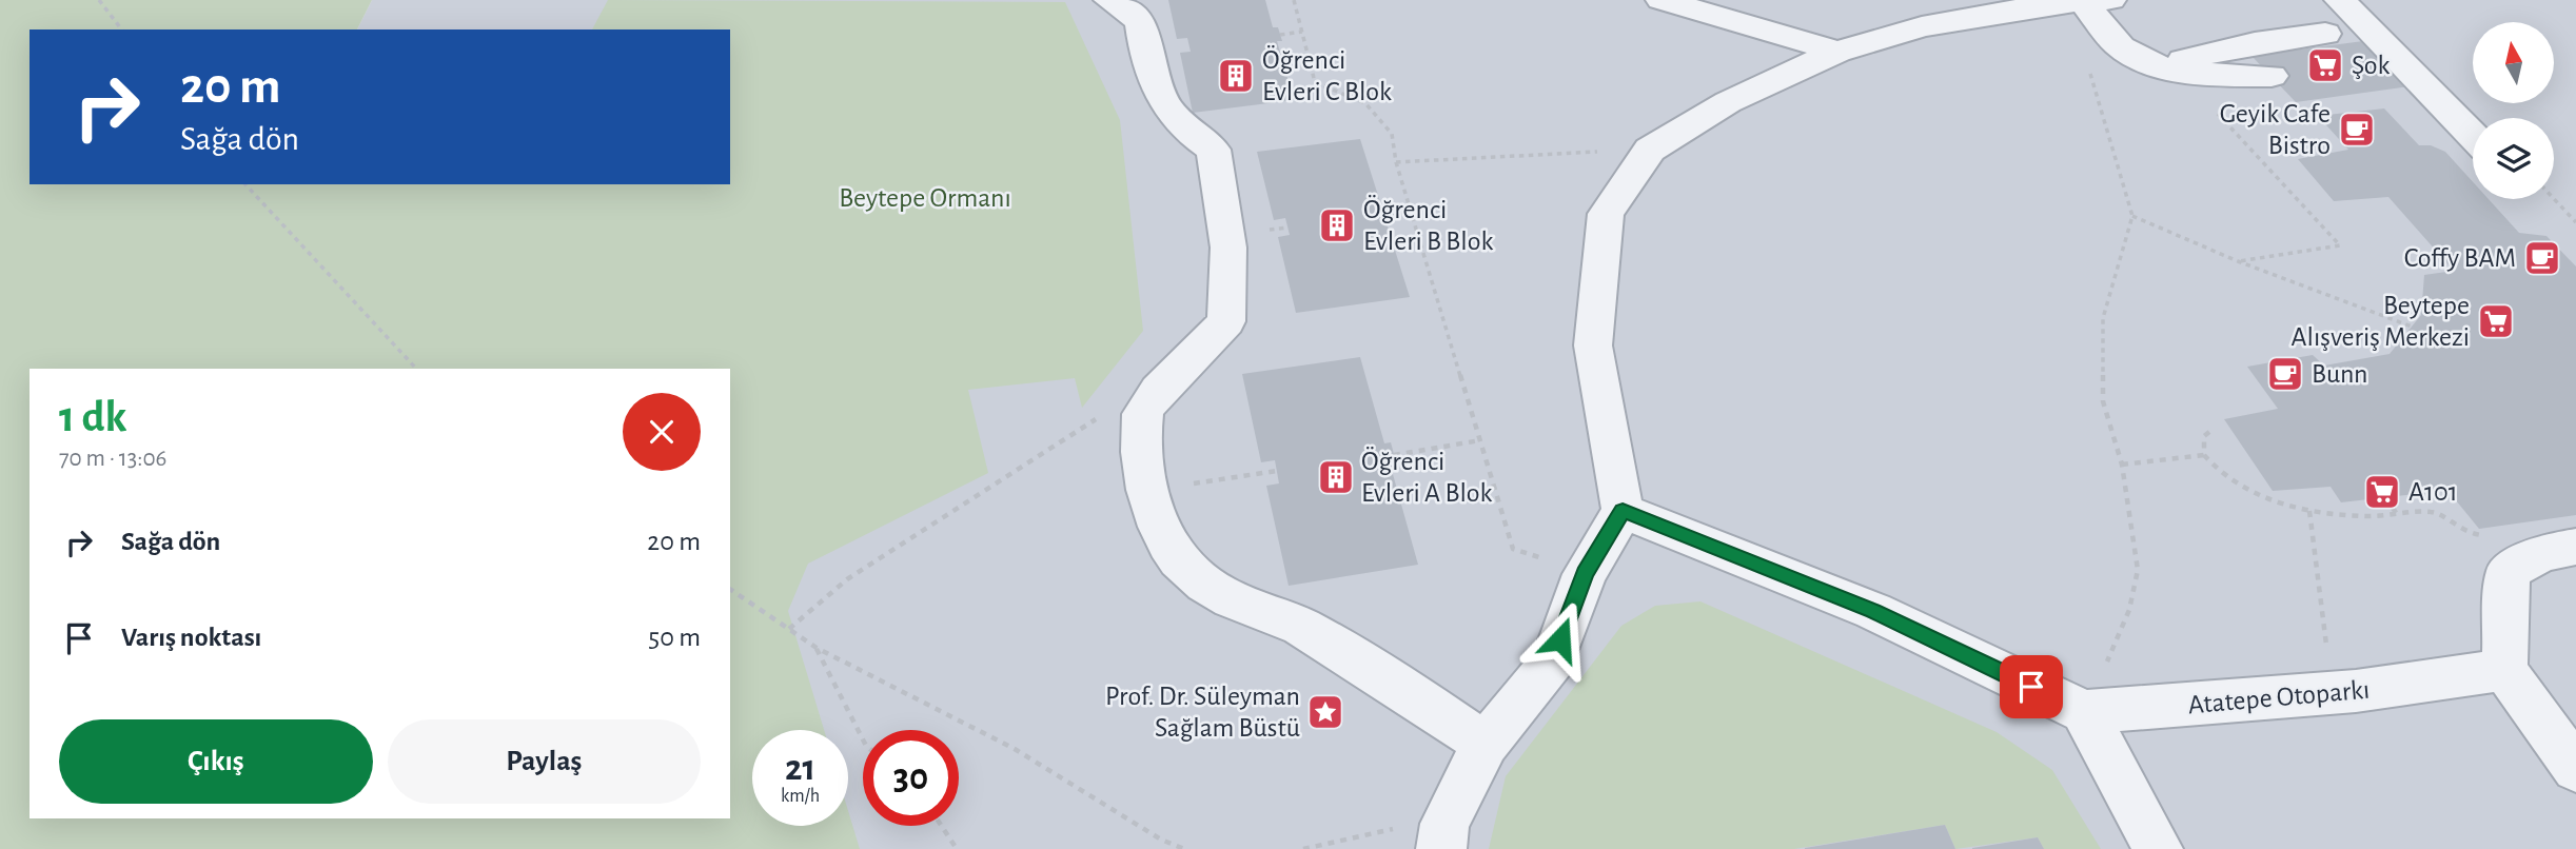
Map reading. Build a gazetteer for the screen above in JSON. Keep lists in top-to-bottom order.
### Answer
{
  "streets": {
    "street": ["Atatepe Otoparkı"]
  },
  "parks": ["Beytepe Ormanı"],
  "places": {
    "supermarket": ["Şok", "Beytepe Alışveriş Merkezi", "A101"],
    "building": ["Öğrenci Evleri C Blok", "Öğrenci Evleri B Blok", "Öğrenci Evleri A Blok"],
    "cafe": ["Geyik Cafe Bistro", "Coffy BAM", "Bunn"],
    "place": ["Prof. Dr. Süleyman Sağlam Büstü"]
  },
  "north": "top",
  "page": {
    "turn": ["20 m", "Sağa dön"],
    "heading": ["1 dk", "70 m · 13:06"],
    "list": [
      {
        "name": "Sağa dön",
        "value": "20 m"
      },
      {
        "name": "Varış noktası",
        "value": "50 m"
      }
    ],
    "buttons": ["Çıkış", "Paylaş"],
    "speed": "21 km/h",
    "limit": "30"
  }
}
